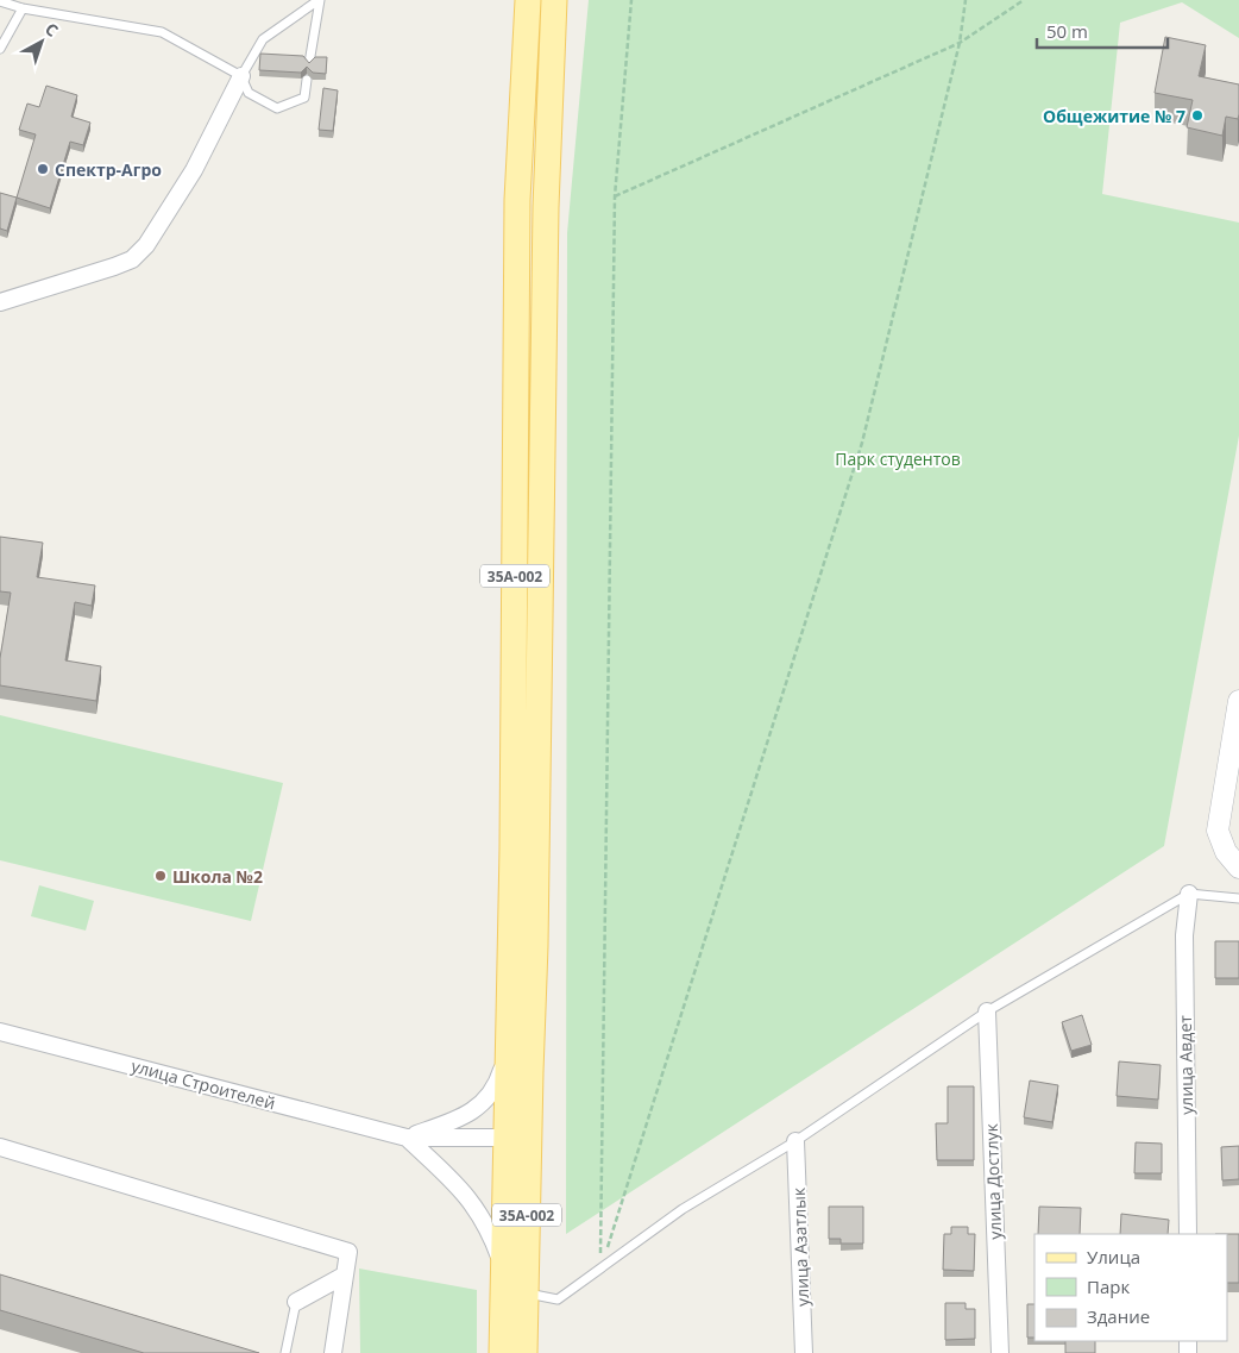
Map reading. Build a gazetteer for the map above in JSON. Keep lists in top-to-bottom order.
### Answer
{
  "streets": {
    "main road": ["35А-002"],
    "street": [
      "улица Авдет",
      "улица Строителей",
      "улица Достлук",
      "улица Азатлык"
    ]
  },
  "crossings": [
    ["35А-002", "улица Строителей"]
  ],
  "parks": ["Парк студентов"],
  "places": ["Общежитие № 7", "Спектр-Агро", "Школа №2"],
  "legend": ["Улица", "Парк", "Здание"],
  "scale_bar": "50 m",
  "north": "top right"
}
